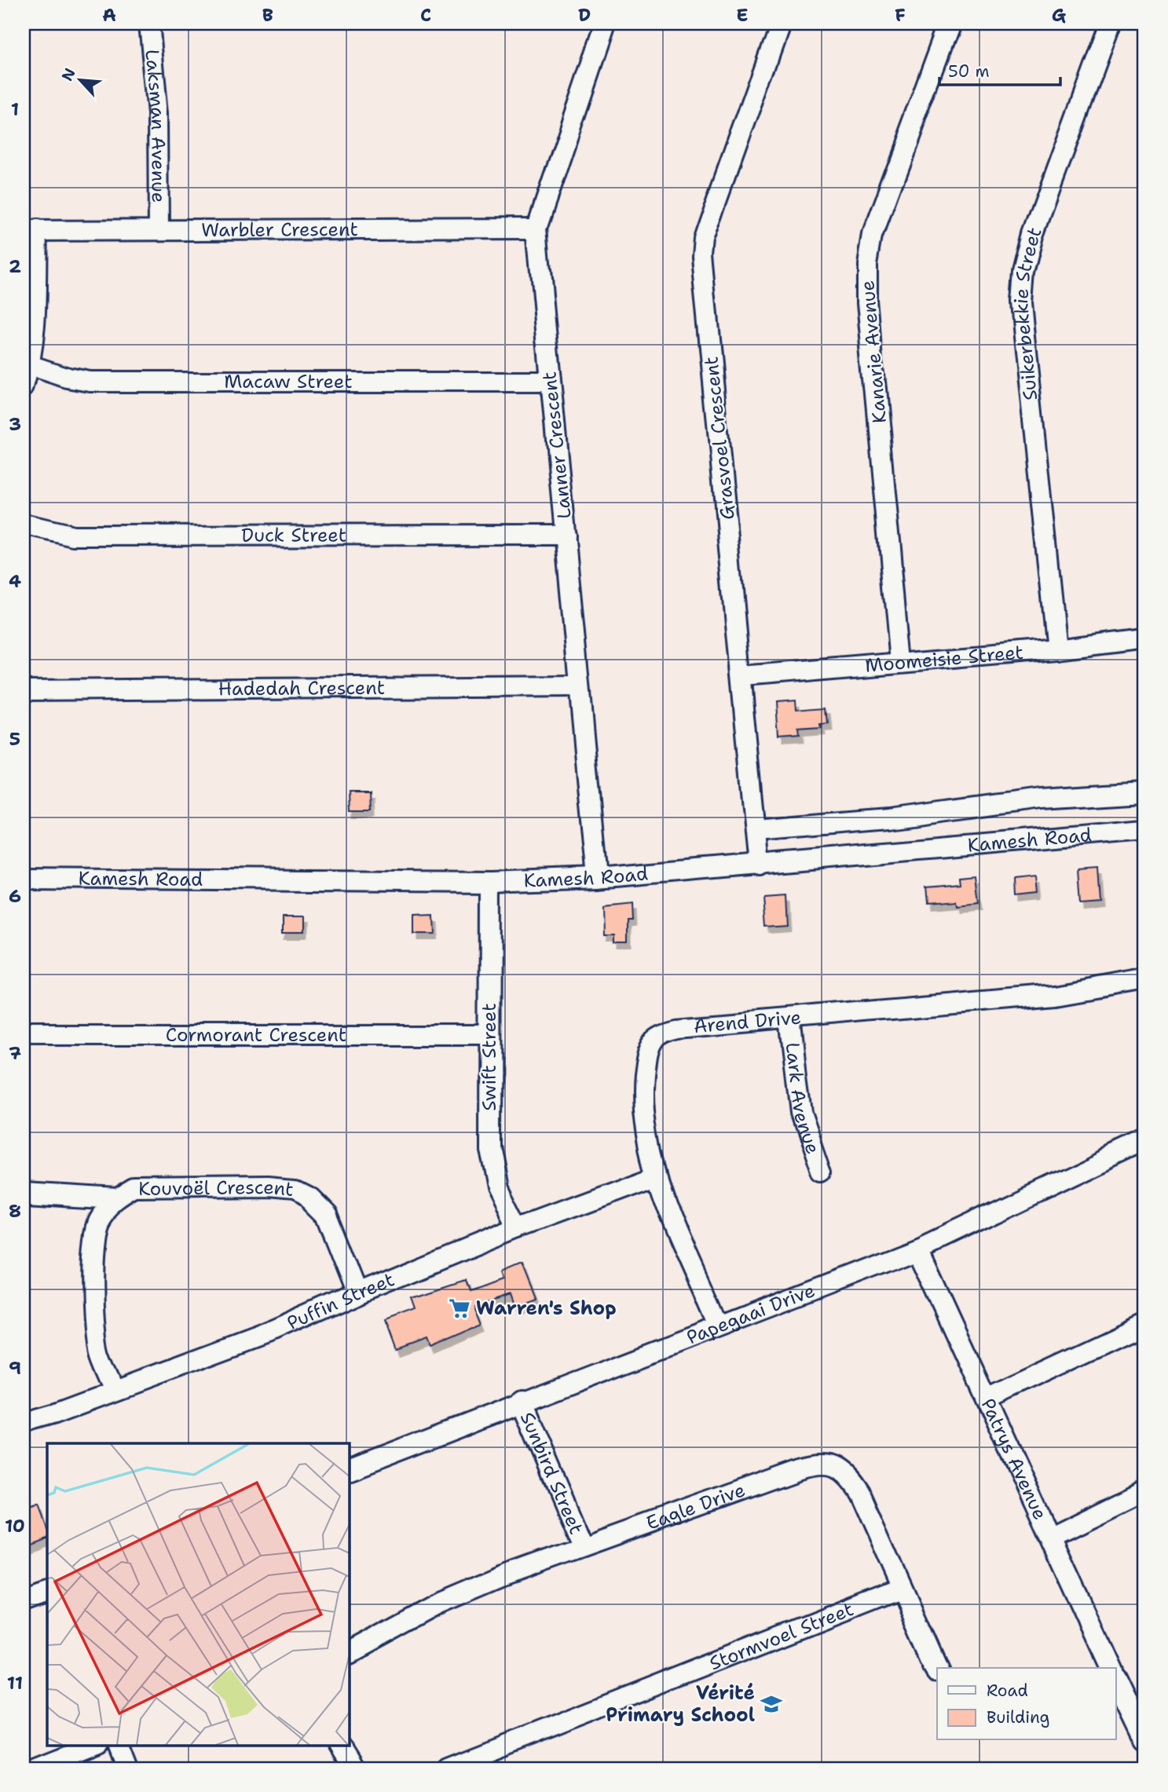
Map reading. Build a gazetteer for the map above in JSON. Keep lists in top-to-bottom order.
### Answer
{
  "streets": {
    "street": [
      "Laksman Avenue",
      "Warbler Crescent",
      "Suikerbekkie Street",
      "Kanarie Avenue",
      "Macaw Street",
      "Grasvoel Crescent",
      "Lanner Crescent",
      "Duck Street",
      "Moomeisie Street",
      "Hadedah Crescent",
      "Kamesh Road",
      "Arend Drive",
      "Cormorant Crescent",
      "Swift Street",
      "Lark Avenue",
      "Kouvoël Crescent",
      "Puffin Street",
      "Papegaai Drive",
      "Patrys Avenue",
      "Sunbird Street",
      "Eagle Drive",
      "Stormvoel Street"
    ]
  },
  "crossings": [
    ["Laksman Avenue", "Warbler Crescent"],
    ["Warbler Crescent", "Lanner Crescent"],
    ["Suikerbekkie Street", "Moomeisie Street"],
    ["Kanarie Avenue", "Moomeisie Street"],
    ["Macaw Street", "Lanner Crescent"],
    ["Grasvoel Crescent", "Moomeisie Street"],
    ["Grasvoel Crescent", "Kamesh Road"],
    ["Lanner Crescent", "Duck Street"],
    ["Lanner Crescent", "Hadedah Crescent"],
    ["Lanner Crescent", "Kamesh Road"],
    ["Kamesh Road", "Swift Street"],
    ["Arend Drive", "Lark Avenue"],
    ["Arend Drive", "Puffin Street"],
    ["Arend Drive", "Papegaai Drive"],
    ["Cormorant Crescent", "Swift Street"],
    ["Swift Street", "Puffin Street"],
    ["Kouvoël Crescent", "Puffin Street"],
    ["Papegaai Drive", "Patrys Avenue"],
    ["Papegaai Drive", "Sunbird Street"],
    ["Sunbird Street", "Eagle Drive"],
    ["Eagle Drive", "Stormvoel Street"]
  ],
  "places": {
    "supermarket": ["Warren's Shop"],
    "school or university": ["Vérité Primary School"]
  },
  "legend": ["Road", "Building"],
  "scale_bar": "50 m",
  "north": "top left",
  "grid": {
    "columns": [
      "A",
      "B",
      "C",
      "D",
      "E",
      "F",
      "G"
    ],
    "rows": [
      "1",
      "2",
      "3",
      "4",
      "5",
      "6",
      "7",
      "8",
      "9",
      "10",
      "11"
    ]
  }
}
